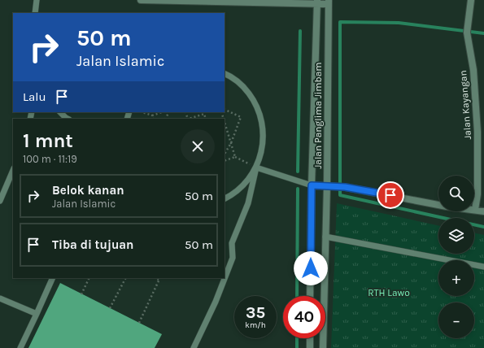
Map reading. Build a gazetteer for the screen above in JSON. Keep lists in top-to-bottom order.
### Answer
{
  "streets": {
    "street": ["Jalan Kayangan", "Jalan Panglima Jimbam"]
  },
  "parks": ["RTH Lawo"],
  "page": {
    "turn": ["50 m", "Jalan Islamic"],
    "then": "Lalu",
    "heading": ["1 mnt", "100 m · 11:19"],
    "list": [
      {
        "name": "Belok kanan",
        "note": "Jalan Islamic",
        "value": "50 m"
      },
      {
        "name": "Tiba di tujuan",
        "value": "50 m"
      }
    ],
    "map_buttons": ["+", "−"],
    "speed": "35 km/h",
    "limit": "40"
  }
}
